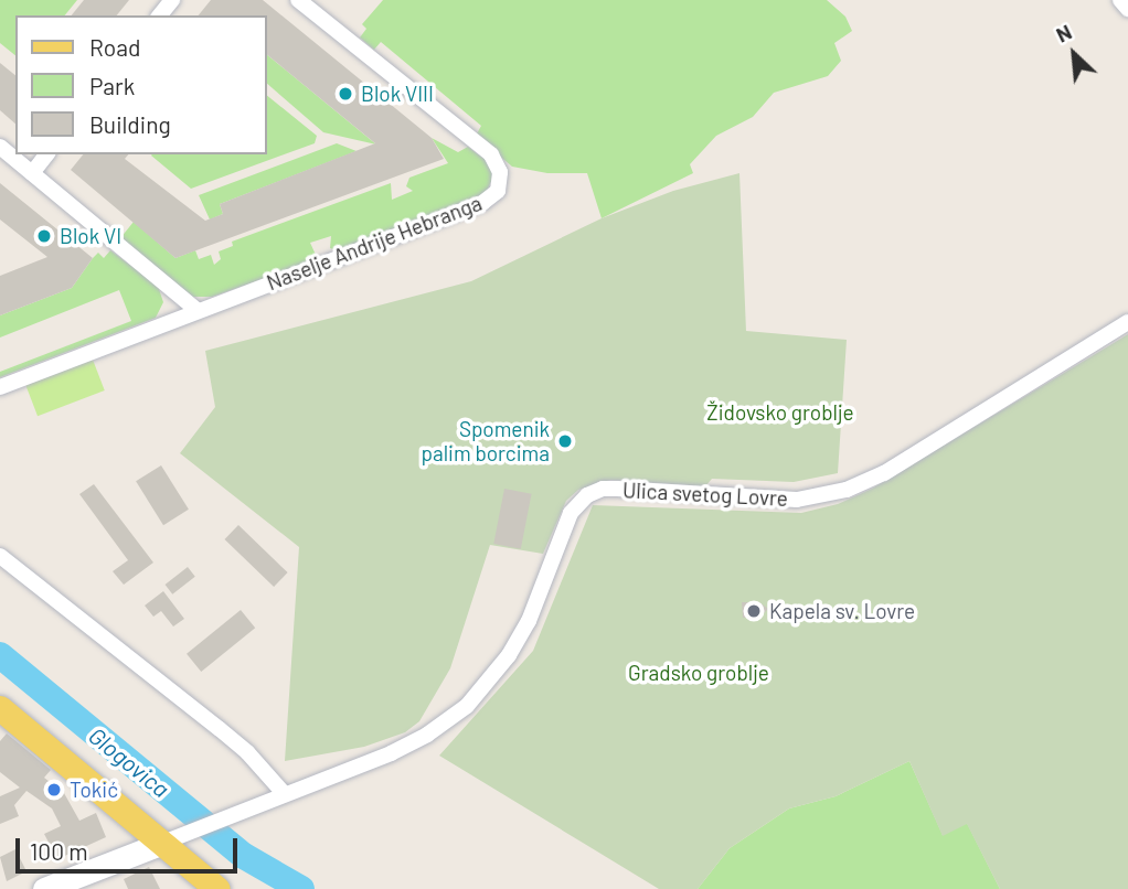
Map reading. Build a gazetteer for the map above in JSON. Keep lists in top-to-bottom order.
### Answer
{
  "streets": {
    "street": ["Naselje Andrije Hebranga", "Ulica svetog Lovre"]
  },
  "water": ["Glogovica"],
  "parks": ["Židovsko groblje", "Gradsko groblje"],
  "places": [
    "Blok VIII",
    "Blok VI",
    "Spomenik palim borcima",
    "Kapela sv. Lovre",
    "Tokić"
  ],
  "legend": ["Road", "Park", "Building"],
  "scale_bar": "100 m",
  "north": "top left"
}
